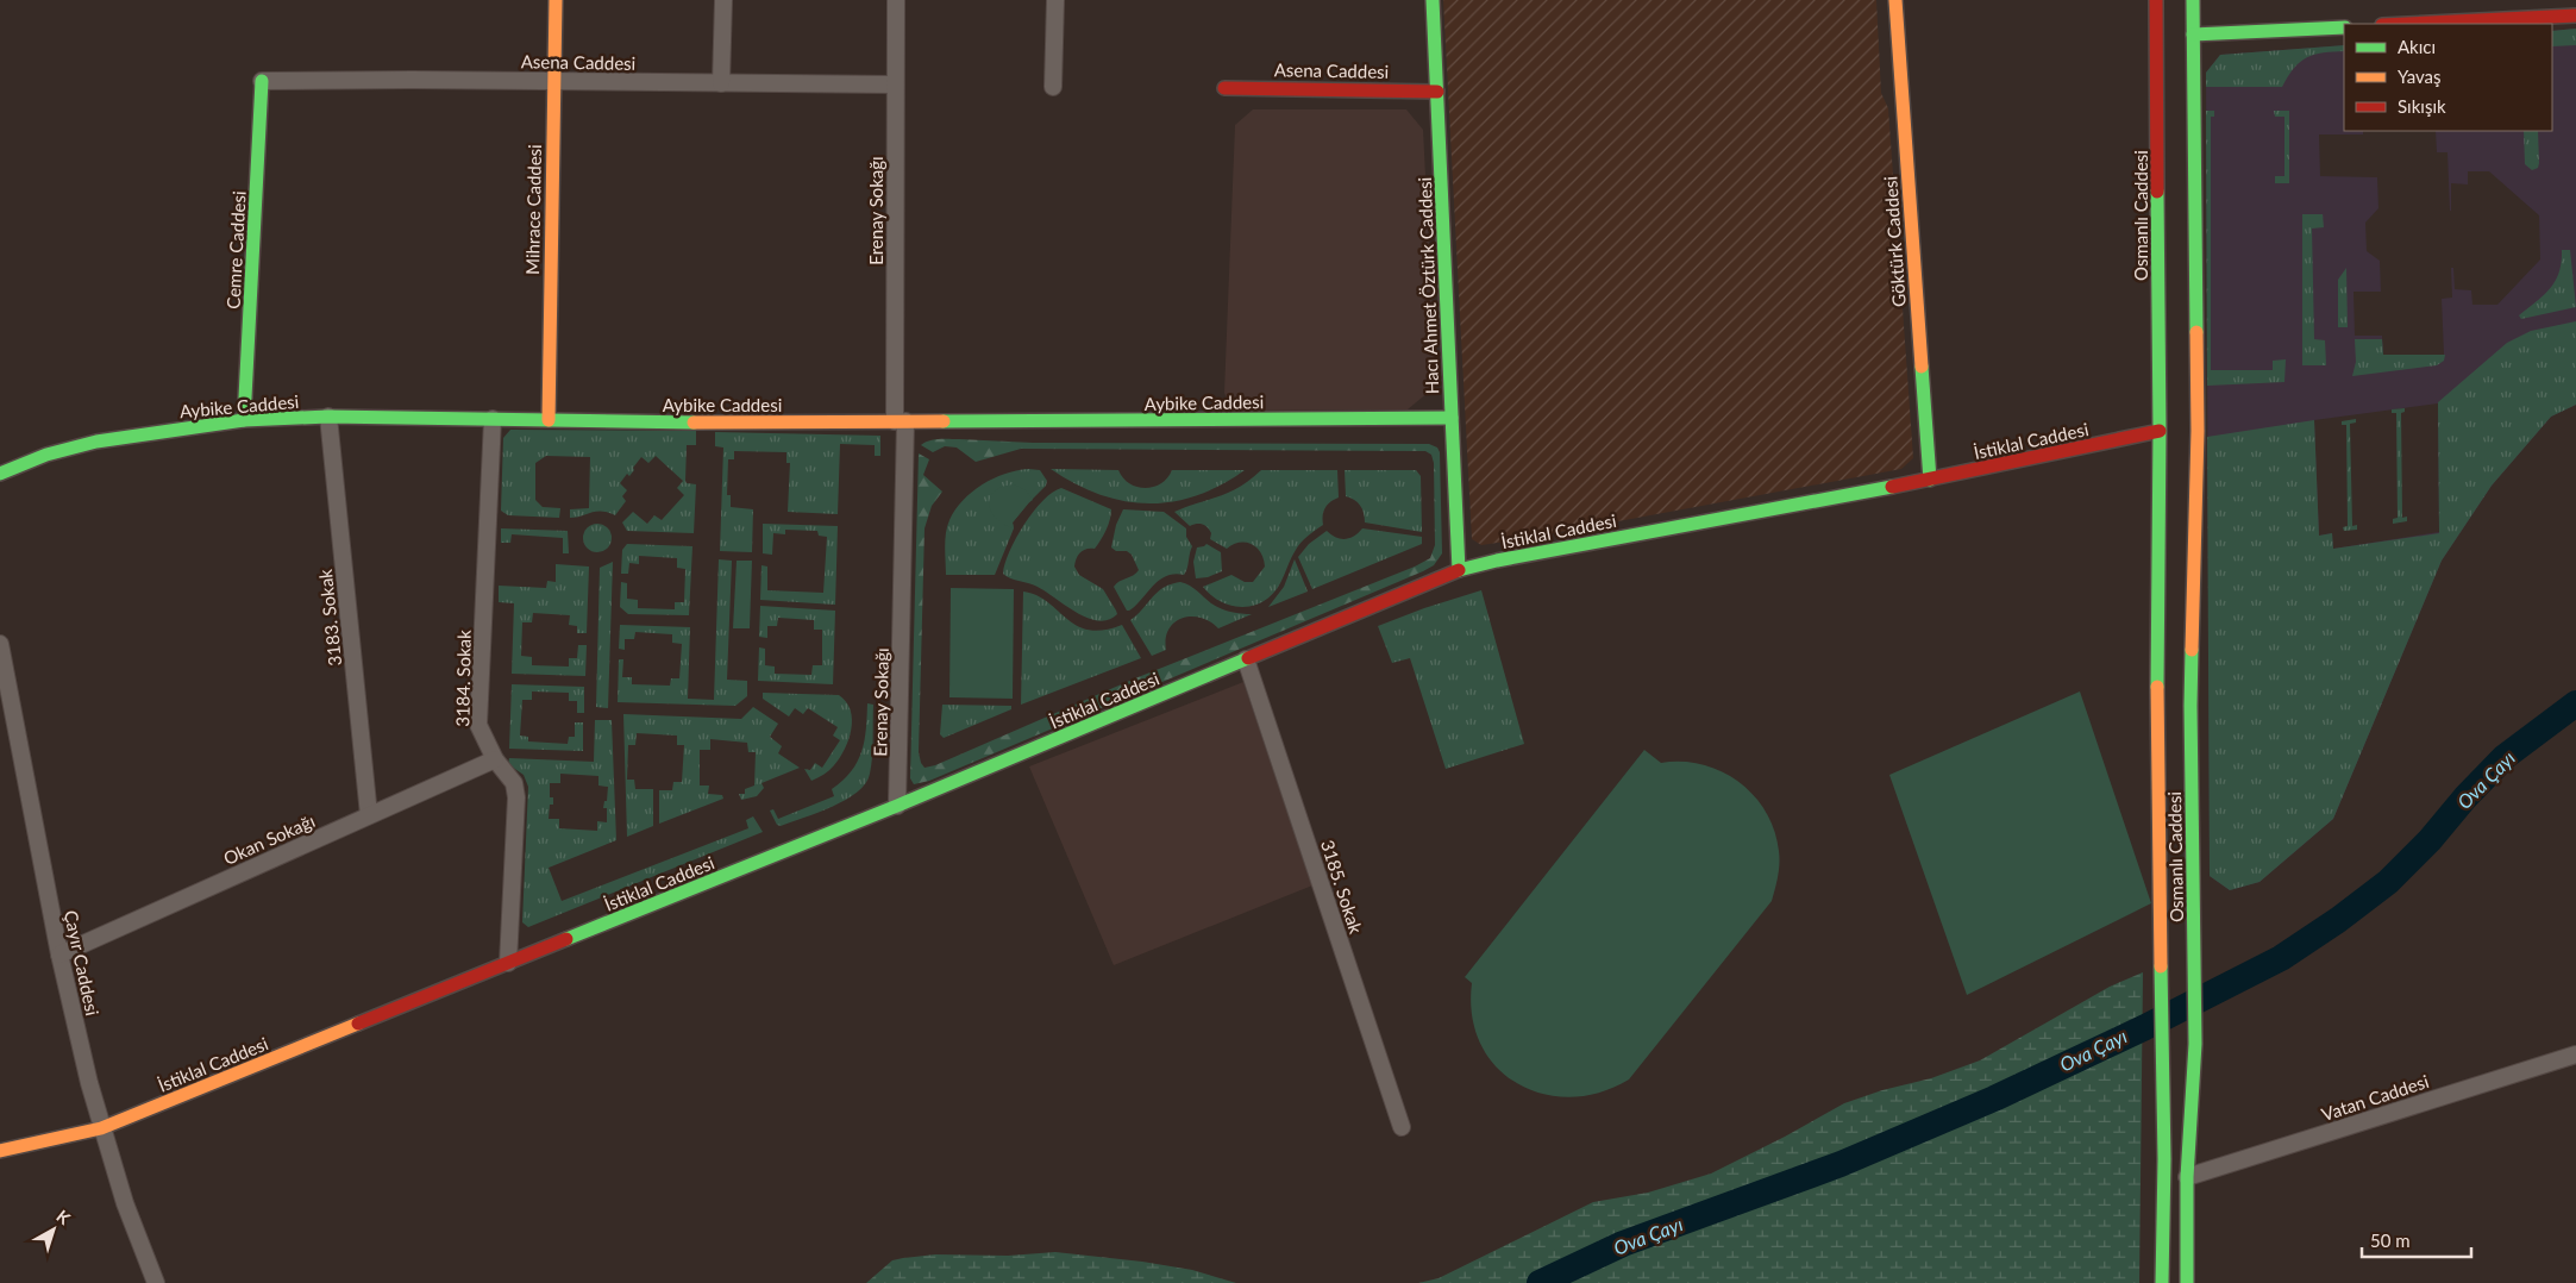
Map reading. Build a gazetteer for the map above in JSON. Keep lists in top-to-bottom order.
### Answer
{
  "streets": {
    "street": [
      "Asena Caddesi",
      "Mihrace Caddesi",
      "Erenay Sokağı",
      "Osmanlı Caddesi",
      "Göktürk Caddesi",
      "Cemre Caddesi",
      "Hacı Ahmet Öztürk Caddesi",
      "Aybike Caddesi",
      "İstiklal Caddesi",
      "3183. Sokak",
      "3184. Sokak",
      "Okan Sokağı",
      "3185. Sokak",
      "Çayır Caddesi",
      "Vatan Caddesi"
    ]
  },
  "crossings": [
    ["Asena Caddesi", "Mihrace Caddesi"],
    ["Asena Caddesi", "Erenay Sokağı"],
    ["Asena Caddesi", "Cemre Caddesi"],
    ["Asena Caddesi", "Hacı Ahmet Öztürk Caddesi"],
    ["Mihrace Caddesi", "Aybike Caddesi"],
    ["Erenay Sokağı", "Aybike Caddesi"],
    ["Erenay Sokağı", "İstiklal Caddesi"],
    ["Osmanlı Caddesi", "İstiklal Caddesi"],
    ["Osmanlı Caddesi", "Vatan Caddesi"],
    ["Göktürk Caddesi", "İstiklal Caddesi"],
    ["Cemre Caddesi", "Aybike Caddesi"],
    ["Hacı Ahmet Öztürk Caddesi", "Aybike Caddesi"],
    ["Hacı Ahmet Öztürk Caddesi", "İstiklal Caddesi"],
    ["Aybike Caddesi", "3183. Sokak"],
    ["Aybike Caddesi", "3184. Sokak"],
    ["İstiklal Caddesi", "3184. Sokak"],
    ["İstiklal Caddesi", "3185. Sokak"],
    ["İstiklal Caddesi", "Çayır Caddesi"],
    ["3183. Sokak", "Okan Sokağı"],
    ["3184. Sokak", "Okan Sokağı"],
    ["Okan Sokağı", "Çayır Caddesi"]
  ],
  "water": ["Ova Çayı"],
  "legend": ["Akıcı", "Yavaş", "Sıkışık"],
  "scale_bar": "50 m",
  "north": "top right"
}
